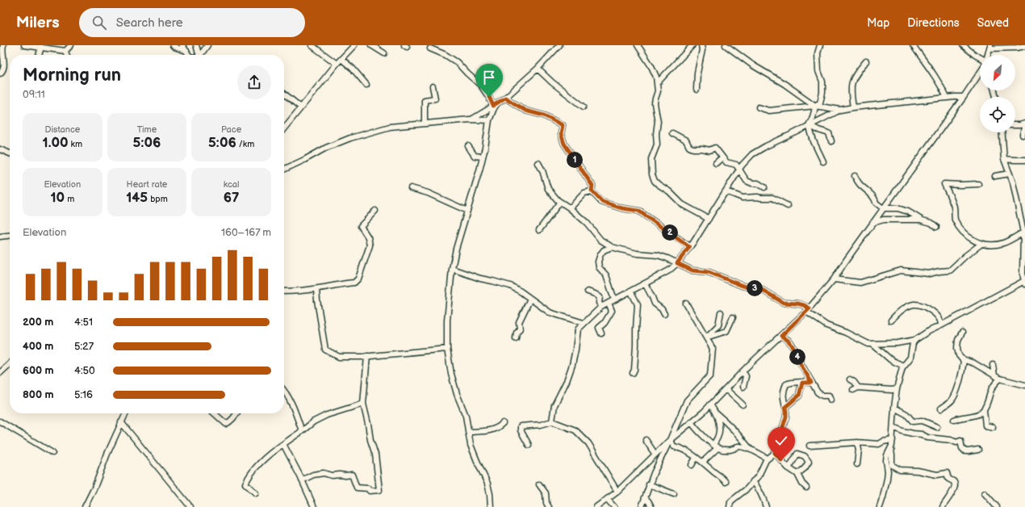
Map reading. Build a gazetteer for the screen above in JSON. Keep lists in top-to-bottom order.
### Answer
{
  "north": "bottom left",
  "page": {
    "header": "Milers",
    "search": "Search here",
    "nav": ["Map", "Directions", "Saved"],
    "heading": ["Morning run", "09:11"],
    "stats": [
      ["Distance", "1.00 km"],
      ["Time", "5:06"],
      ["Pace", "5:06 /km"],
      ["Elevation", "10 m"],
      ["Heart rate", "145 bpm"],
      ["kcal", "67"]
    ],
    "pins": [
      "1",
      "2",
      "3",
      "4"
    ],
    "chart": ["Elevation", "160–167 m"],
    "list": [
      {
        "name": "200 m",
        "note": "4:51"
      },
      {
        "name": "400 m",
        "note": "5:27"
      },
      {
        "name": "600 m",
        "note": "4:50"
      },
      {
        "name": "800 m",
        "note": "5:16"
      }
    ]
  }
}
